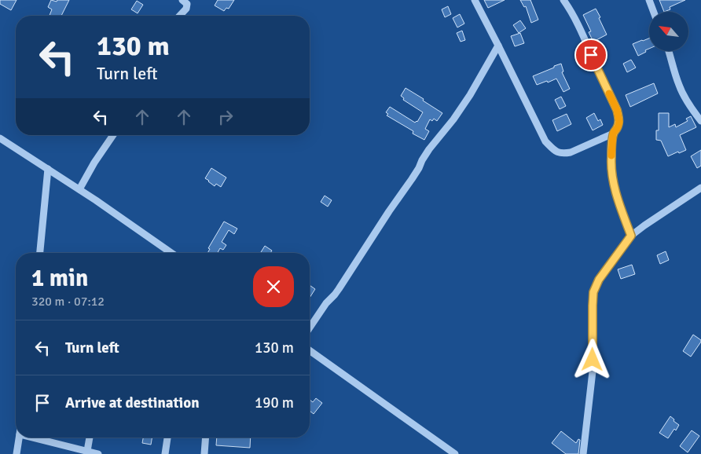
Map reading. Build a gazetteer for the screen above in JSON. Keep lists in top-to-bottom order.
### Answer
{
  "north": "top left",
  "page": {
    "turn": ["130 m", "Turn left"],
    "heading": ["1 min", "320 m · 07:12"],
    "list": [
      {
        "name": "Turn left",
        "value": "130 m"
      },
      {
        "name": "Arrive at destination",
        "value": "190 m"
      }
    ]
  }
}
